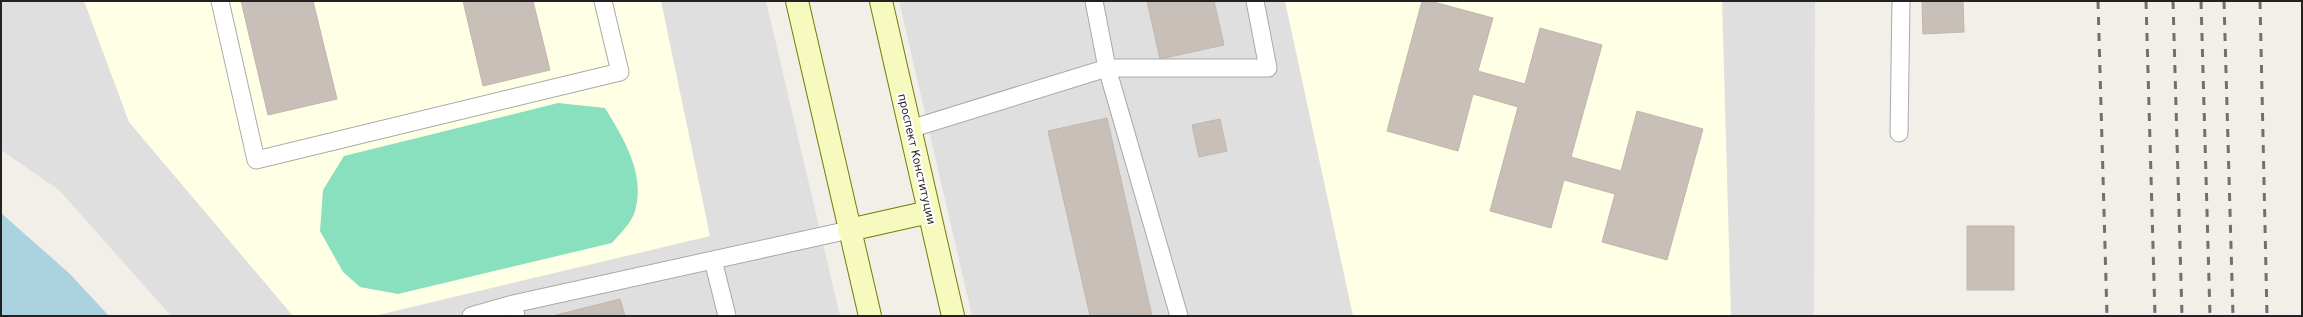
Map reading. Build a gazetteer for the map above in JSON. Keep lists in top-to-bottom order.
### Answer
{
  "streets": {
    "main road": ["проспект Конституции"]
  }
}
